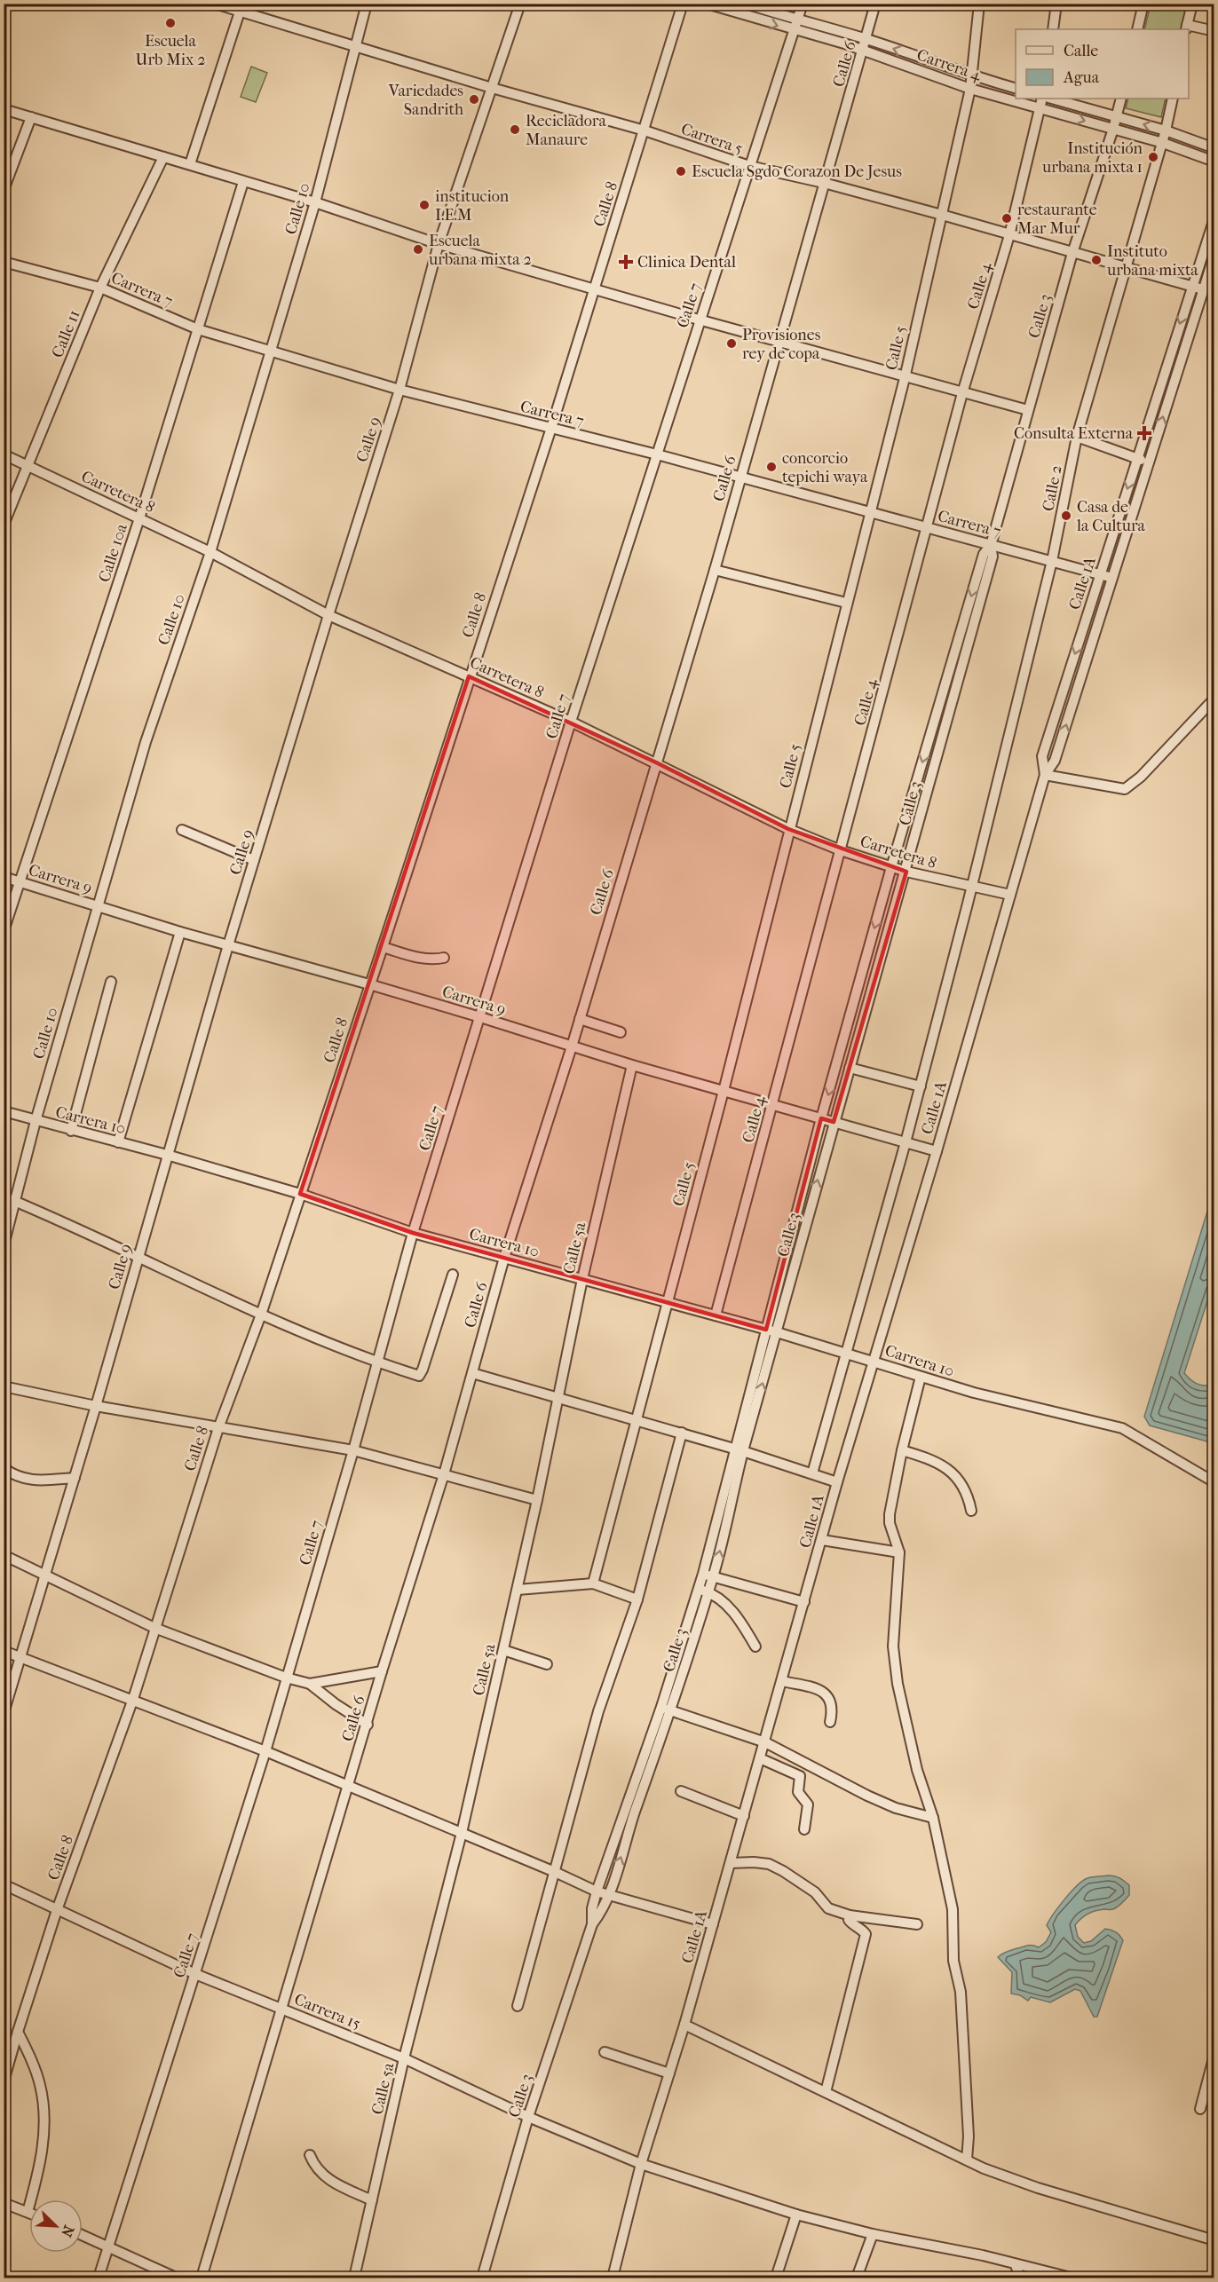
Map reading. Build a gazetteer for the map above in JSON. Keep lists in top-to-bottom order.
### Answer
{
  "streets": {
    "street": [
      "Calle 6",
      "Carrera 4",
      "Carrera 5",
      "Calle 8",
      "Calle 10",
      "Calle 4",
      "Carrera 7",
      "Calle 7",
      "Calle 3",
      "Calle 11",
      "Calle 5",
      "Calle 9",
      "Calle 2",
      "Carretera 8",
      "Calle 10a",
      "Calle 1A",
      "Carrera 9",
      "Carrera 10",
      "Calle 5a",
      "Carrera 15"
    ]
  },
  "crossings": [
    ["Calle 6", "Carrera 4"],
    ["Calle 6", "Carrera 5"],
    ["Calle 6", "Carrera 7"],
    ["Calle 6", "Carretera 8"],
    ["Calle 6", "Carrera 9"],
    ["Calle 6", "Carrera 10"],
    ["Calle 6", "Carrera 15"],
    ["Carrera 4", "Calle 4"],
    ["Carrera 4", "Calle 7"],
    ["Carrera 4", "Calle 3"],
    ["Carrera 4", "Calle 5"],
    ["Carrera 4", "Calle 2"],
    ["Carrera 5", "Calle 8"],
    ["Carrera 5", "Calle 10"],
    ["Carrera 5", "Calle 4"],
    ["Carrera 5", "Calle 7"],
    ["Carrera 5", "Calle 3"],
    ["Carrera 5", "Calle 5"],
    ["Carrera 5", "Calle 9"],
    ["Carrera 5", "Calle 2"],
    ["Carrera 5", "Calle 1A"],
    ["Calle 8", "Carrera 7"],
    ["Calle 8", "Carretera 8"],
    ["Calle 8", "Carrera 9"],
    ["Calle 8", "Carrera 10"],
    ["Calle 8", "Carrera 15"],
    ["Calle 10", "Carrera 7"],
    ["Calle 10", "Carretera 8"],
    ["Calle 10", "Carrera 9"],
    ["Calle 10", "Carrera 10"],
    ["Calle 4", "Carrera 7"],
    ["Calle 4", "Carretera 8"],
    ["Calle 4", "Carrera 9"],
    ["Calle 4", "Carrera 10"],
    ["Carrera 7", "Calle 7"],
    ["Carrera 7", "Calle 3"],
    ["Carrera 7", "Calle 11"],
    ["Carrera 7", "Calle 5"],
    ["Carrera 7", "Calle 9"],
    ["Carrera 7", "Calle 2"],
    ["Carrera 7", "Calle 10a"],
    ["Carrera 7", "Calle 1A"],
    ["Calle 7", "Carretera 8"],
    ["Calle 7", "Carrera 9"],
    ["Calle 7", "Carrera 10"],
    ["Calle 7", "Carrera 15"],
    ["Calle 3", "Carretera 8"],
    ["Calle 3", "Carrera 9"],
    ["Calle 3", "Carrera 10"],
    ["Calle 3", "Carrera 15"],
    ["Calle 11", "Carretera 8"],
    ["Calle 5", "Carretera 8"],
    ["Calle 5", "Carrera 9"],
    ["Calle 5", "Carrera 10"],
    ["Calle 9", "Carretera 8"],
    ["Calle 9", "Carrera 9"],
    ["Calle 9", "Carrera 10"],
    ["Calle 2", "Carretera 8"],
    ["Calle 2", "Carrera 9"],
    ["Calle 2", "Carrera 10"],
    ["Carretera 8", "Calle 10a"],
    ["Carretera 8", "Calle 1A"],
    ["Calle 10a", "Carrera 9"],
    ["Calle 1A", "Carrera 9"],
    ["Calle 1A", "Carrera 10"],
    ["Calle 1A", "Carrera 15"],
    ["Carrera 9", "Calle 5a"],
    ["Carrera 10", "Calle 5a"],
    ["Calle 5a", "Carrera 15"]
  ],
  "places": {
    "other": [
      "Escuela Urb Mix 2",
      "Variedades Sandrith",
      "Recicladora Manaure",
      "Institución urbana mixta 1",
      "Escuela Sgdo Corazon De Jesus",
      "institucion I.E.M",
      "restaurante Mar Mur",
      "Escuela urbana mixta 2",
      "Instituto urbana mixta",
      "Provisiones rey de copa",
      "concorcio tepichi waya",
      "Casa de la Cultura"
    ],
    "health": ["Clinica Dental", "Consulta Externa"]
  },
  "legend": ["Calle", "Agua"],
  "north": "bottom right"
}
